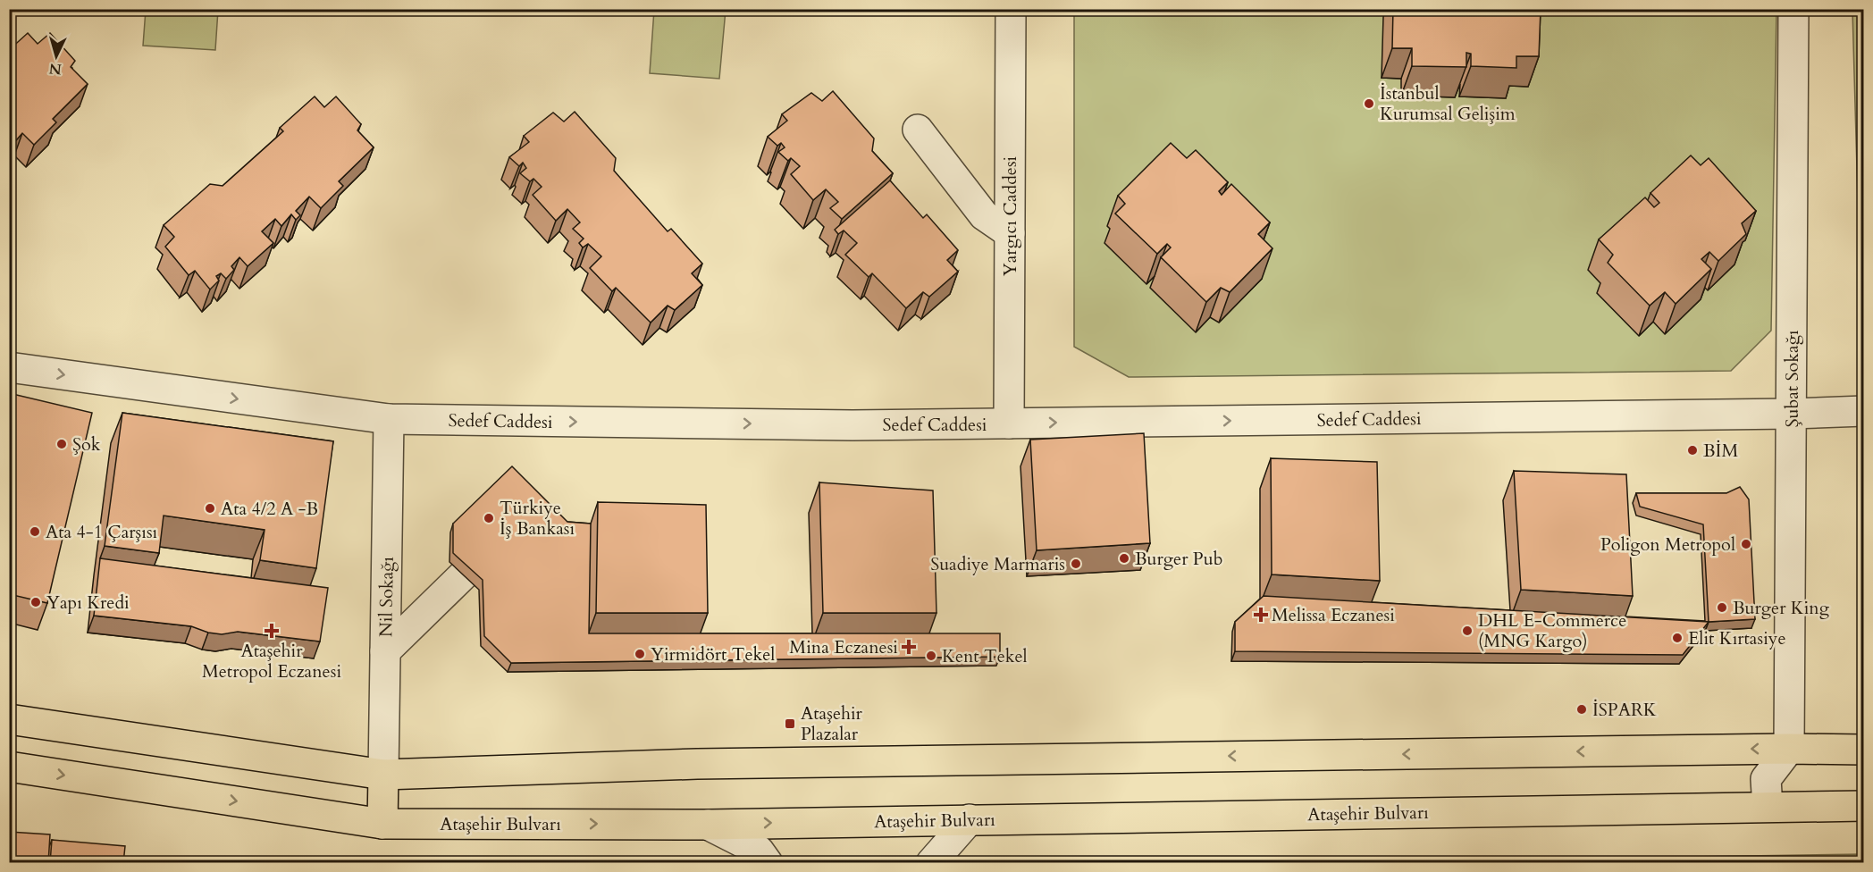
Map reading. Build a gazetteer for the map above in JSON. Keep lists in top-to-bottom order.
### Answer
{
  "streets": {
    "main road": ["Ataşehir Bulvarı"],
    "street": [
      "Yargıcı Caddesi",
      "Şubat Sokağı",
      "Sedef Caddesi",
      "Nil Sokağı"
    ]
  },
  "crossings": [
    ["Yargıcı Caddesi", "Sedef Caddesi"],
    ["Şubat Sokağı", "Sedef Caddesi"],
    ["Sedef Caddesi", "Nil Sokağı"]
  ],
  "one_way": ["Sedef Caddesi"],
  "places": {
    "other": [
      "İstanbul Kurumsal Gelişim",
      "Şok",
      "BİM",
      "Ata 4/2 A -B",
      "Türkiye İş Bankası",
      "Ata 4-1 Çarşısı",
      "Poligon Metropol",
      "Burger Pub",
      "Suadiye Marmaris",
      "Yapı Kredi",
      "Burger King",
      "DHL E-Commerce (MNG Kargo)",
      "Elit Kırtasiye",
      "Yirmidört Tekel",
      "Kent Tekel",
      "İSPARK"
    ],
    "health": ["Melissa Eczanesi", "Ataşehir Metropol Eczanesi", "Mina Eczanesi"],
    "transit": ["Ataşehir Plazalar"]
  },
  "north": "bottom"
}
